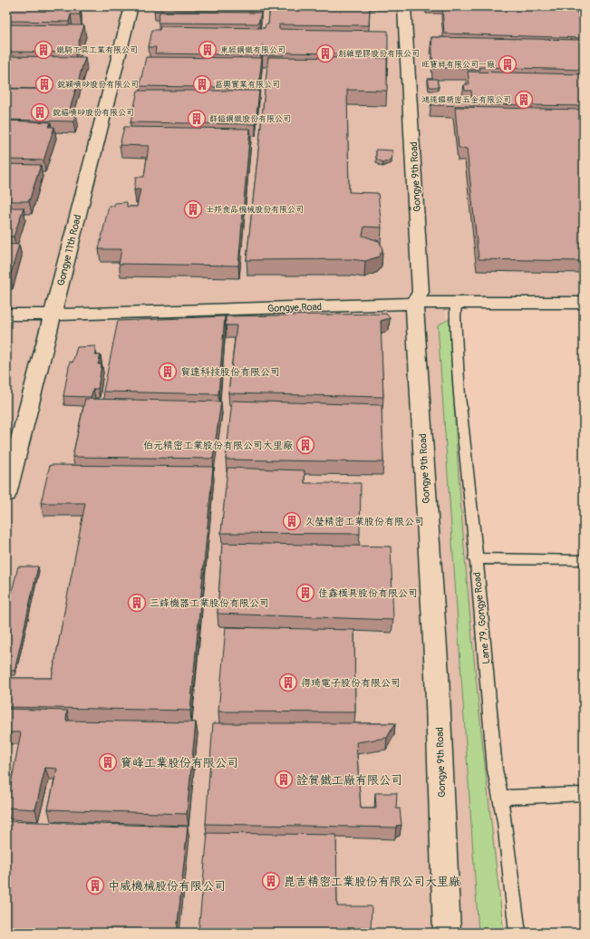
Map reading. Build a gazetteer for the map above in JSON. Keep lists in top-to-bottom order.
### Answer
{
  "streets": {
    "street": ["Gongye 9th Road", "Gongye 11th Road", "Gongye Road"],
    "lane": ["Lane 79, Gongye Road"]
  },
  "crossings": [
    ["Gongye 9th Road", "Gongye Road"],
    ["Gongye 11th Road", "Gongye Road"],
    ["Gongye Road", "Lane 79, Gongye Road"]
  ],
  "places": {
    "building": [
      "鐵騎工具工業有限公司",
      "東經鋼鐵有限公司",
      "創維塑膠股份有限公司",
      "旺寶祥有限公司一廠",
      "銳穎噴砂股份有限公司",
      "菖興實業有限公司",
      "鴻達錩精密五金有限公司",
      "銳福噴砂股份有限公司",
      "群鎰鋼鐵股份有限公司",
      "士邦食品機械股份有限公司",
      "貿達科技股份有限公司",
      "伯元精密工業股份有限公司大里廠",
      "久瑩精密工業股份有限公司",
      "佳鑫模具股份有限公司",
      "三鋒機器工業股份有限公司",
      "得琦電子股份有限公司",
      "寶峰工業股份有限公司",
      "詮賀鐵工廠有限公司",
      "崑吉精密工業股份有限公司大里廠",
      "中威機械股份有限公司"
    ]
  }
}
